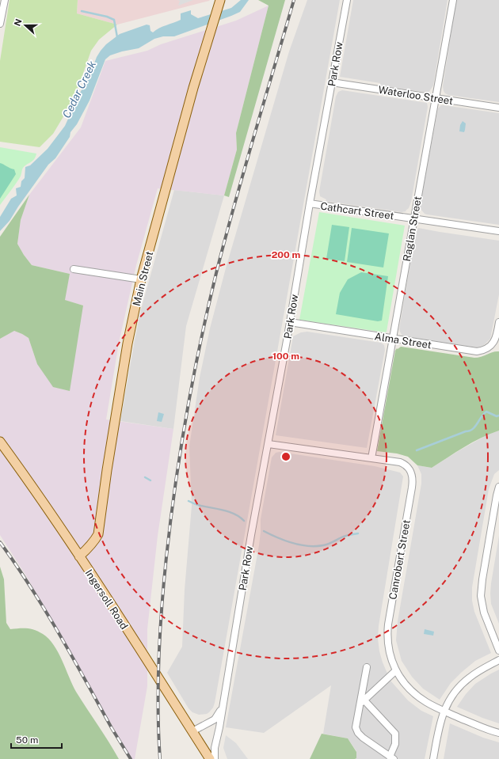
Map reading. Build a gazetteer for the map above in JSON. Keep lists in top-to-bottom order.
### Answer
{
  "streets": {
    "main road": ["Main Street", "Ingersoll Road"],
    "street": [
      "Park Row",
      "Waterloo Street",
      "Cathcart Street",
      "Raglan Street",
      "Alma Street",
      "Canrobert Street"
    ]
  },
  "crossings": [
    ["Park Row", "Waterloo Street"],
    ["Park Row", "Cathcart Street"],
    ["Park Row", "Alma Street"],
    ["Park Row", "Canrobert Street"],
    ["Park Row", "Ingersoll Road"],
    ["Waterloo Street", "Raglan Street"],
    ["Cathcart Street", "Raglan Street"],
    ["Raglan Street", "Alma Street"],
    ["Raglan Street", "Canrobert Street"],
    ["Main Street", "Ingersoll Road"]
  ],
  "water": ["Cedar Creek"],
  "scale_bar": "50 m",
  "north": "left",
  "rings": ["200 m", "100 m"]
}
